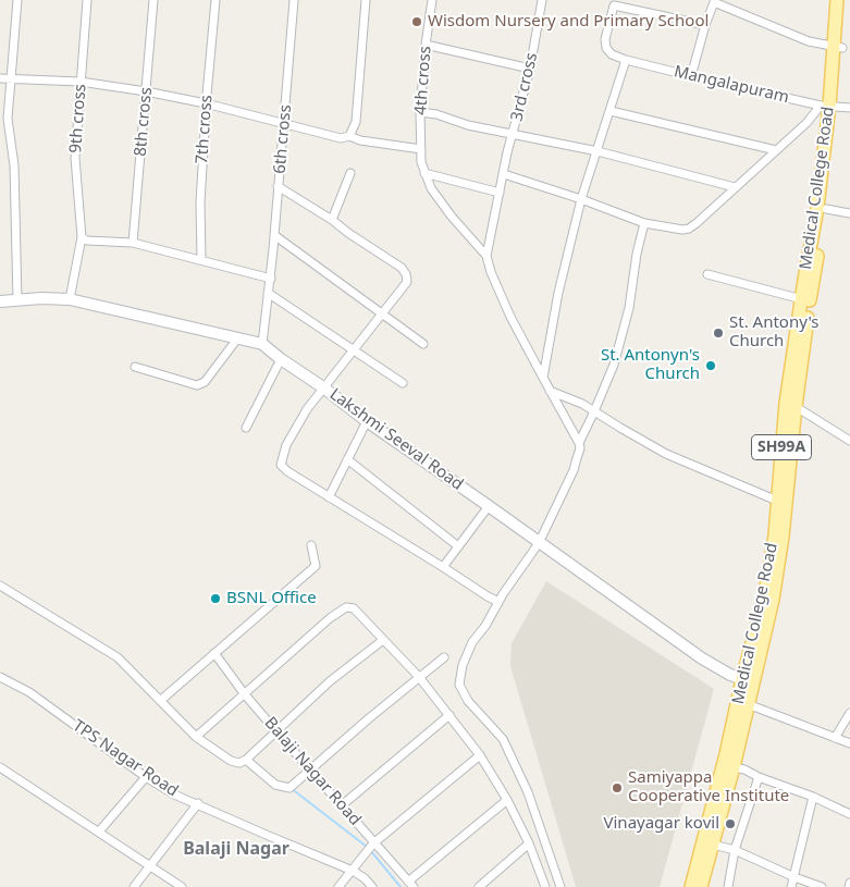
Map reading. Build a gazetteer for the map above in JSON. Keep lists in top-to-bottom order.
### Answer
{
  "streets": {
    "main road": ["Medical College Road", "SH99A"],
    "street": [
      "4th cross",
      "Mangalapuram",
      "3rd cross",
      "9th cross",
      "8th cross",
      "7th cross",
      "6th cross",
      "Lakshmi Seeval Road",
      "TPS Nagar Road",
      "Balaji Nagar Road"
    ]
  },
  "crossings": [
    ["4th cross", "3rd cross"],
    ["Mangalapuram", "Medical College Road"],
    ["9th cross", "Lakshmi Seeval Road"],
    ["6th cross", "Lakshmi Seeval Road"],
    ["Medical College Road", "Lakshmi Seeval Road"]
  ],
  "districts": ["Balaji Nagar"],
  "places": [
    "Wisdom Nursery and Primary School",
    "St. Antony's Church",
    "St. Antonyn's Church",
    "BSNL Office",
    "Samiyappa Cooperative Institute",
    "Vinayagar kovil"
  ]
}
